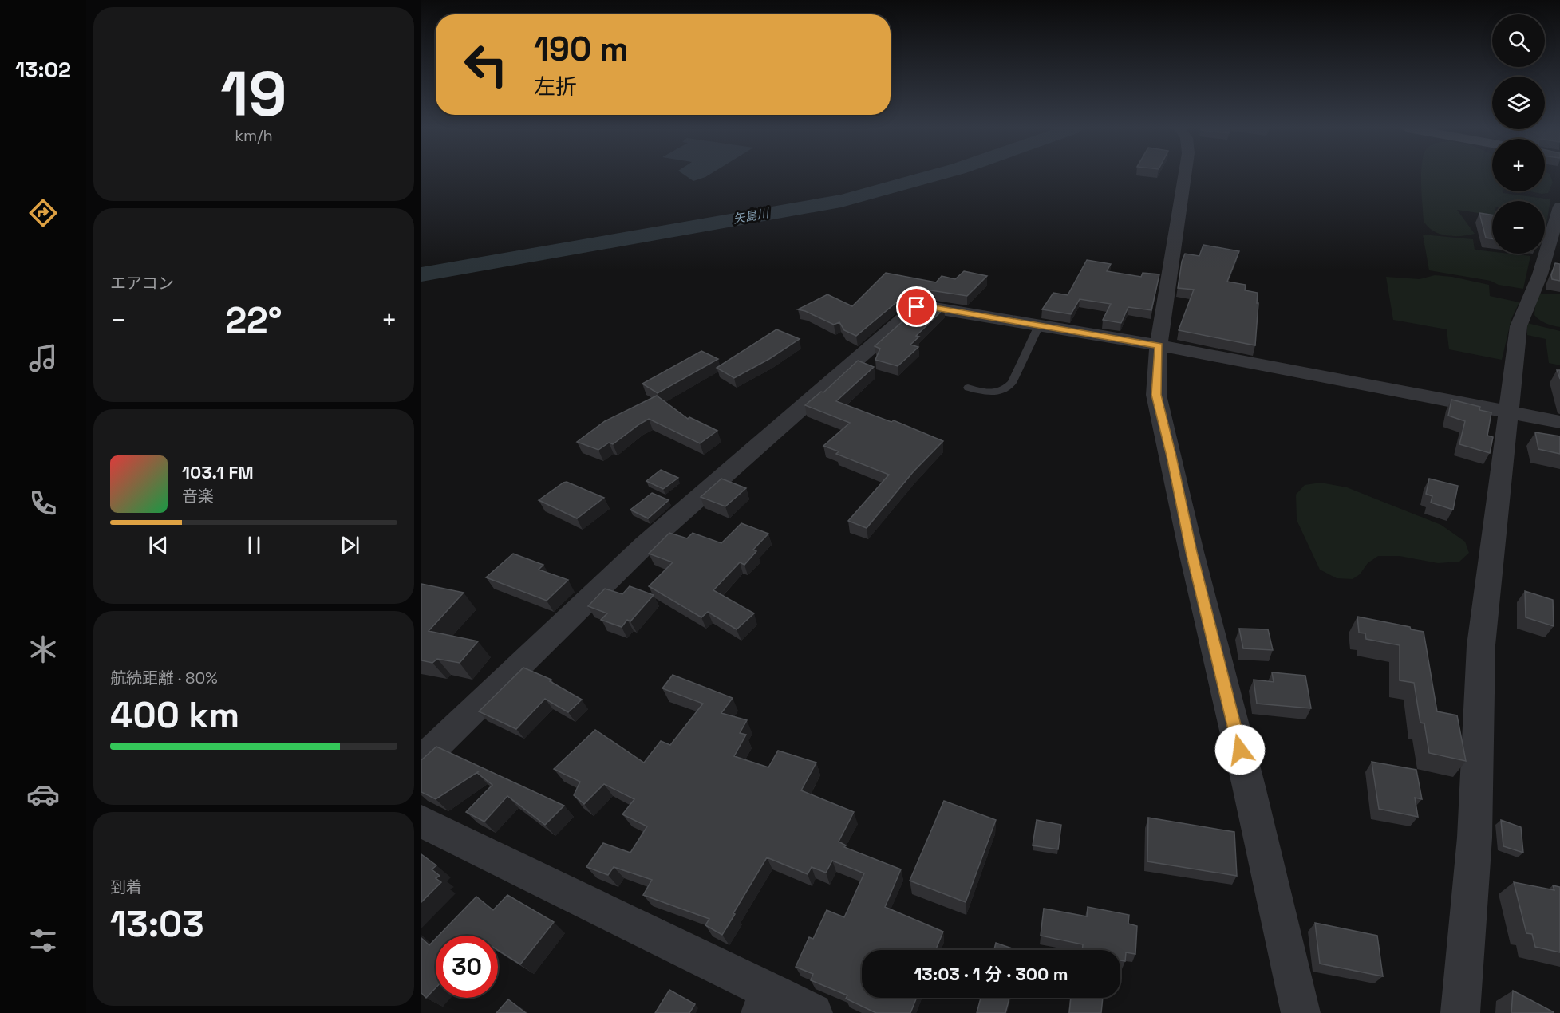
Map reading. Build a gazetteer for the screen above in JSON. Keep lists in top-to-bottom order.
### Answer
{
  "water": ["矢島川"],
  "page": {
    "tabs": "13:02",
    "tile": [
      ["19", "km/h"],
      "エアコン",
      ["航続距離 · 80%", "400 km"],
      ["到着", "13:03"]
    ],
    "map_buttons": ["+", "−"],
    "turn": ["190 m", "左折"],
    "heat": ["−", "22°", "+"],
    "song": ["103.1 FM", "音楽"],
    "limit": "30",
    "trip": "13:03 · 1 分 · 300 m"
  }
}
